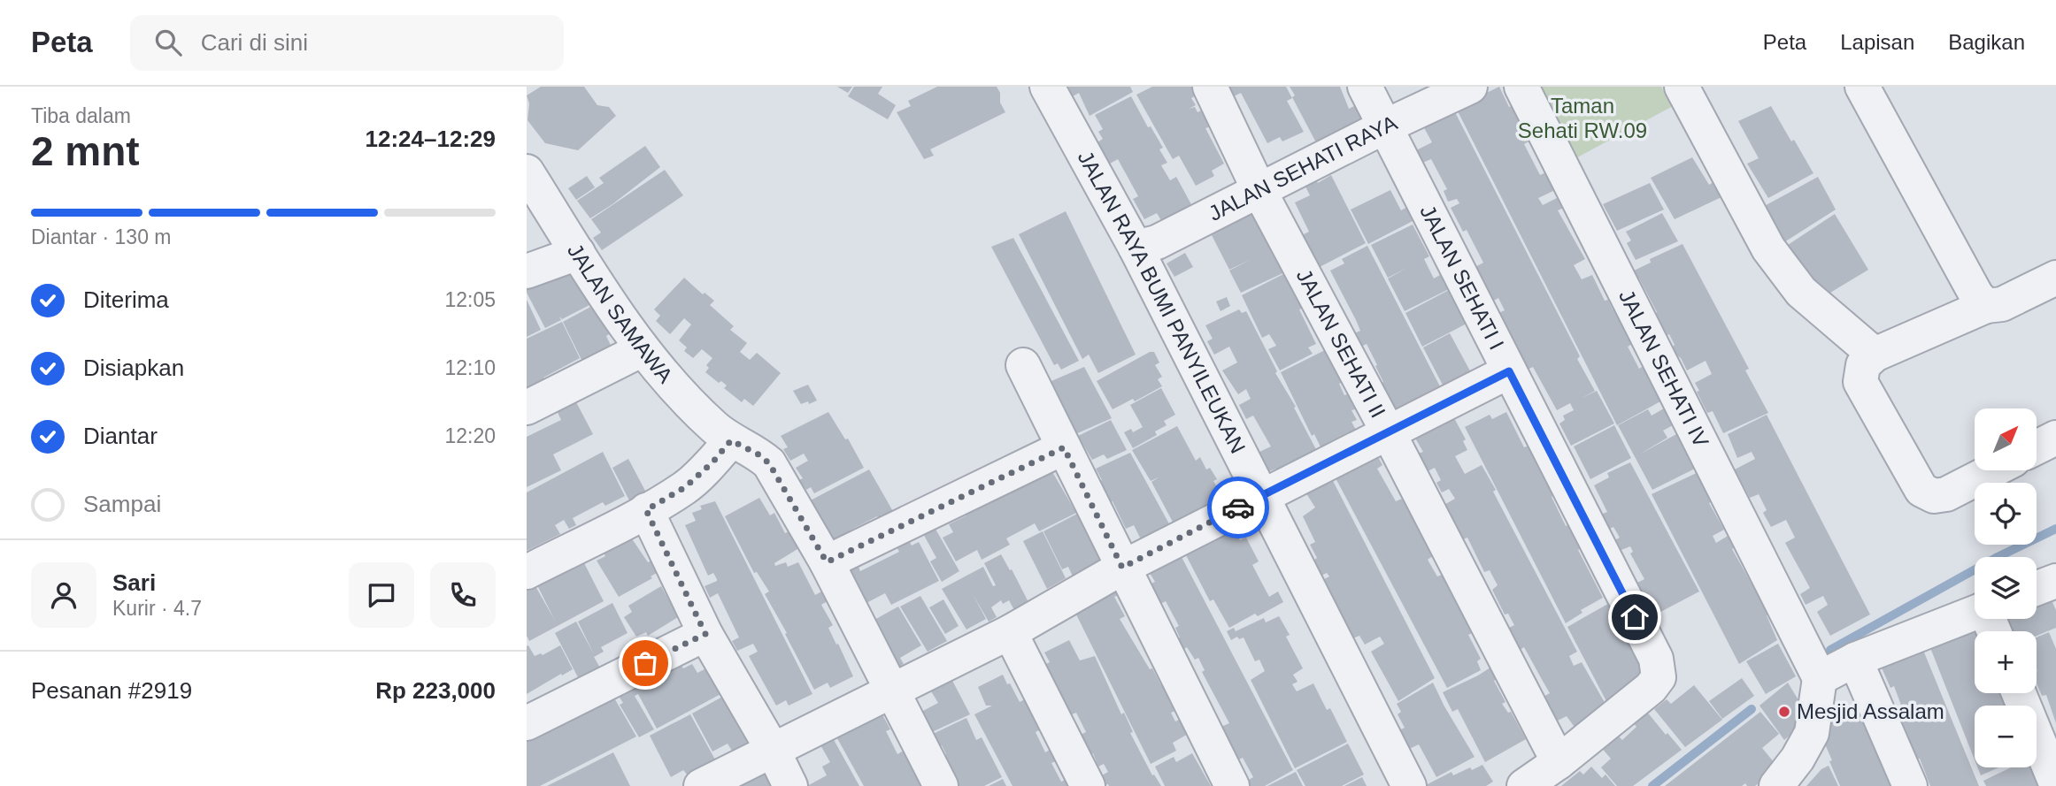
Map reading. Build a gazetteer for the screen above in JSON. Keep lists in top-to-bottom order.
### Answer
{
  "streets": {
    "street": [
      "JALAN SEHATI RAYA",
      "JALAN SEHATI I",
      "JALAN RAYA BUMI PANYILEUKAN",
      "JALAN SAMAWA",
      "JALAN SEHATI II",
      "JALAN SEHATI IV"
    ]
  },
  "crossings": [
    ["JALAN SEHATI RAYA", "JALAN SEHATI I"],
    ["JALAN SEHATI RAYA", "JALAN RAYA BUMI PANYILEUKAN"],
    ["JALAN SEHATI RAYA", "JALAN SEHATI II"],
    ["JALAN SEHATI I", "JALAN SEHATI II"]
  ],
  "parks": ["Taman Sehati RW.09"],
  "places": ["Mesjid Assalam"],
  "north": "top right",
  "page": {
    "header": "Peta",
    "search": "Cari di sini",
    "nav": ["Peta", "Lapisan", "Bagikan"],
    "heading": ["2 mnt", "Tiba dalam", "12:24–12:29"],
    "panel": [
      "Sari",
      "Kurir · 4.7",
      "Pesanan #2919",
      "Rp 223,000"
    ],
    "bar": "Diantar · 130 m",
    "list": [
      ["Diterima", "12:05"],
      ["Disiapkan", "12:10"],
      ["Diantar", "12:20"],
      "Sampai"
    ],
    "map_buttons": ["+", "−"]
  }
}
